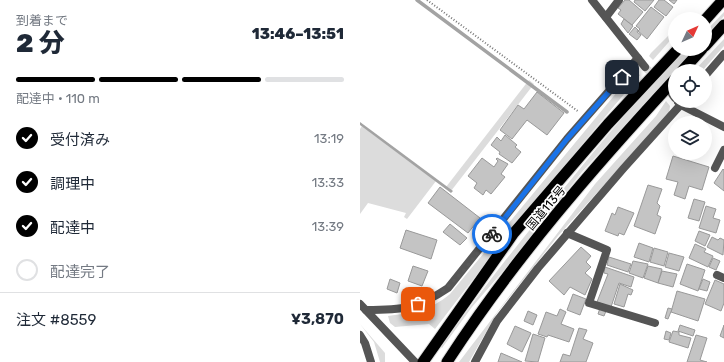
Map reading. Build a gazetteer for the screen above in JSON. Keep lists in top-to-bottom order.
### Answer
{
  "streets": {
    "highway": ["国道113号"]
  },
  "north": "top right",
  "page": {
    "heading": ["2 分", "到着まで", "13:46–13:51"],
    "panel": ["注文 #8559", "¥3,870"],
    "bar": "配達中 · 110 m",
    "list": [
      ["受付済み", "13:19"],
      ["調理中", "13:33"],
      ["配達中", "13:39"],
      "配達完了"
    ]
  }
}
